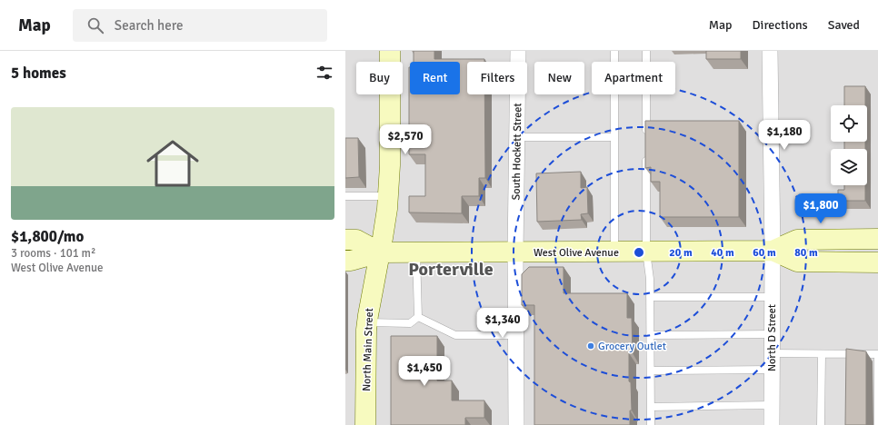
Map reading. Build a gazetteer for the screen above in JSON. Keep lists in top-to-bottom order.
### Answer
{
  "streets": {
    "main road": ["West Olive Avenue", "North Main Street"],
    "street": ["South Hockett Street", "North D Street"]
  },
  "crossings": [
    ["South Hockett Street", "West Olive Avenue"],
    ["West Olive Avenue", "North D Street"],
    ["West Olive Avenue", "North Main Street"]
  ],
  "districts": ["Porterville"],
  "places": ["Grocery Outlet"],
  "page": {
    "header": "Map",
    "search": "Search here",
    "nav": ["Map", "Directions", "Saved"],
    "heading": "5 homes",
    "chip": [
      "Buy",
      "Rent",
      "Filters",
      "New",
      "Apartment"
    ],
    "list": [
      {
        "name": "$1,800/mo",
        "note": "3 rooms · 101 m² · West Olive Avenue"
      }
    ],
    "price": [
      "$1,180",
      "$2,570",
      "$1,800",
      "$1,340",
      "$1,450"
    ]
  },
  "rings": [
    "20 m",
    "40 m",
    "60 m",
    "80 m"
  ]
}
